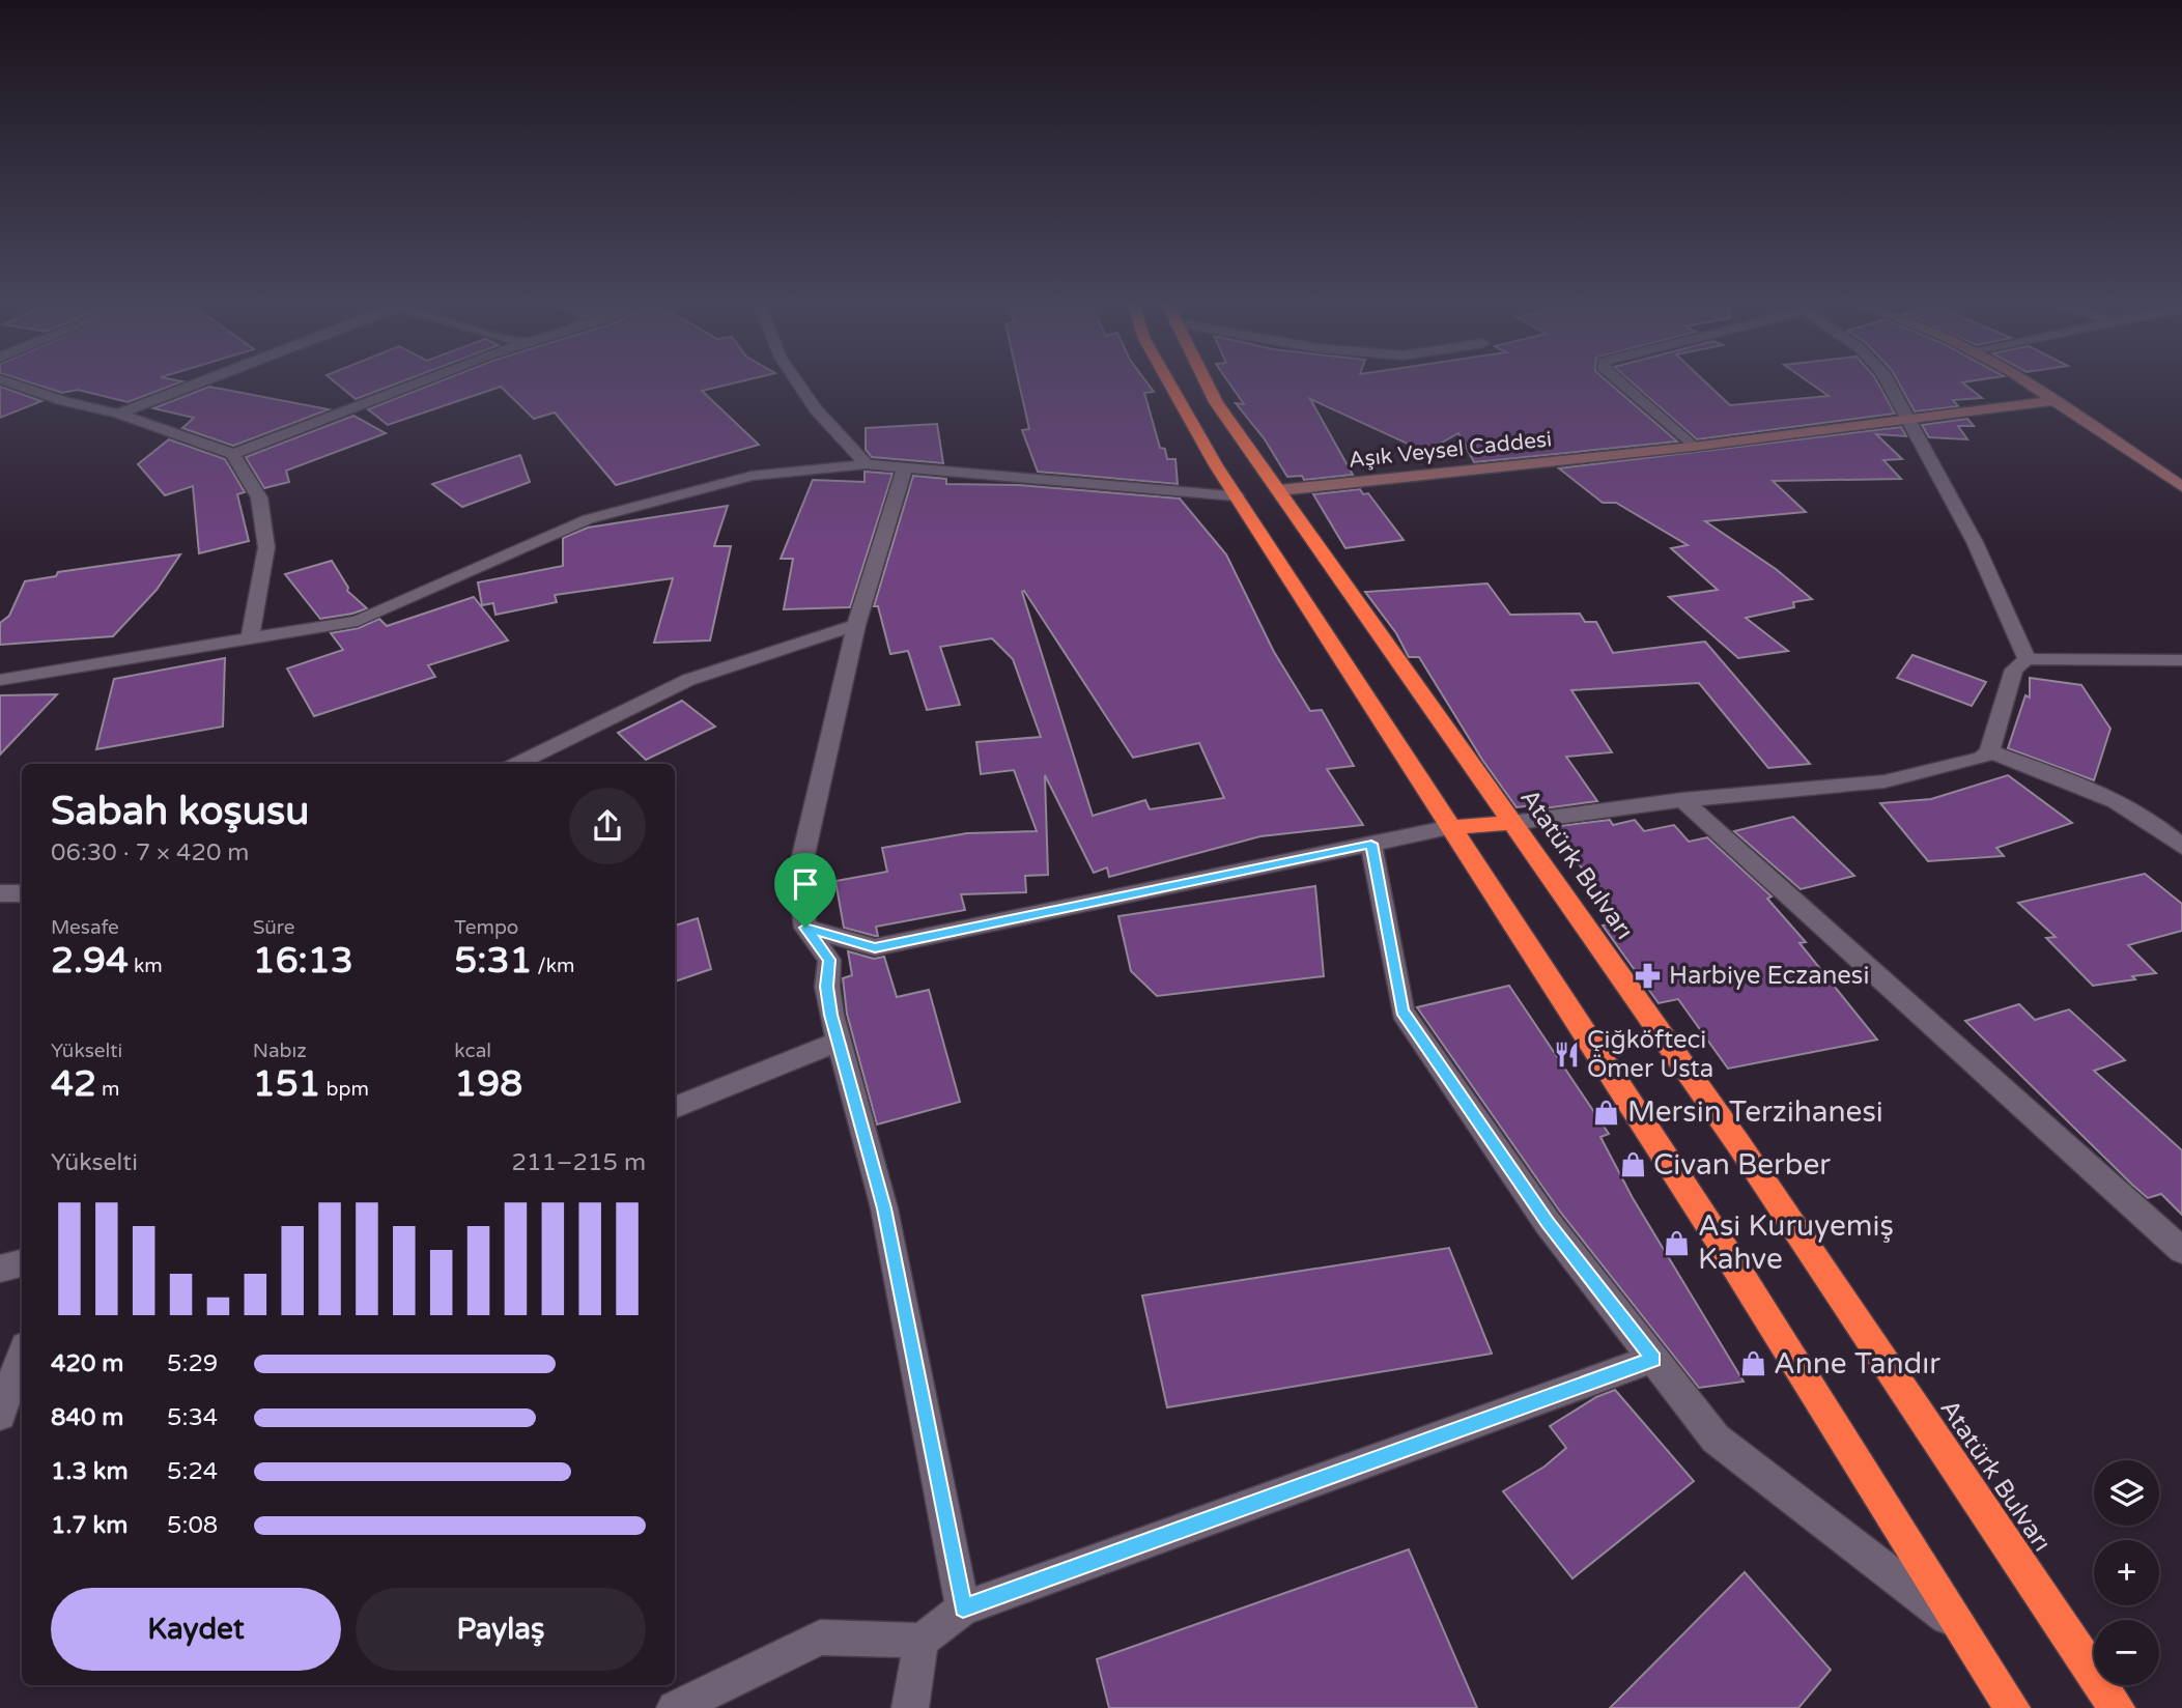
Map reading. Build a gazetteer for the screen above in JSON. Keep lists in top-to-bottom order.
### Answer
{
  "streets": {
    "highway": ["Atatürk Bulvarı"],
    "street": ["Aşık Veysel Caddesi"]
  },
  "crossings": [
    ["Aşık Veysel Caddesi", "Atatürk Bulvarı"]
  ],
  "places": {
    "pharmacy": ["Harbiye Eczanesi"],
    "restaurant": ["Çiğköfteci Ömer Usta"],
    "shop": [
      "Mersin Terzihanesi",
      "Civan Berber",
      "Asi Kuruyemiş Kahve",
      "Anne Tandır"
    ]
  },
  "page": {
    "heading": ["Sabah koşusu", "06:30 · 7 × 420 m"],
    "stats": [
      ["Mesafe", "2.94 km"],
      ["Süre", "16:13"],
      ["Tempo", "5:31 /km"],
      ["Yükselti", "42 m"],
      ["Nabız", "151 bpm"],
      ["kcal", "198"]
    ],
    "chart": ["Yükselti", "211–215 m"],
    "list": [
      {
        "name": "420 m",
        "note": "5:29"
      },
      {
        "name": "840 m",
        "note": "5:34"
      },
      {
        "name": "1.3 km",
        "note": "5:24"
      },
      {
        "name": "1.7 km",
        "note": "5:08"
      }
    ],
    "map_buttons": ["+", "−"],
    "buttons": ["Kaydet", "Paylaş"]
  }
}
